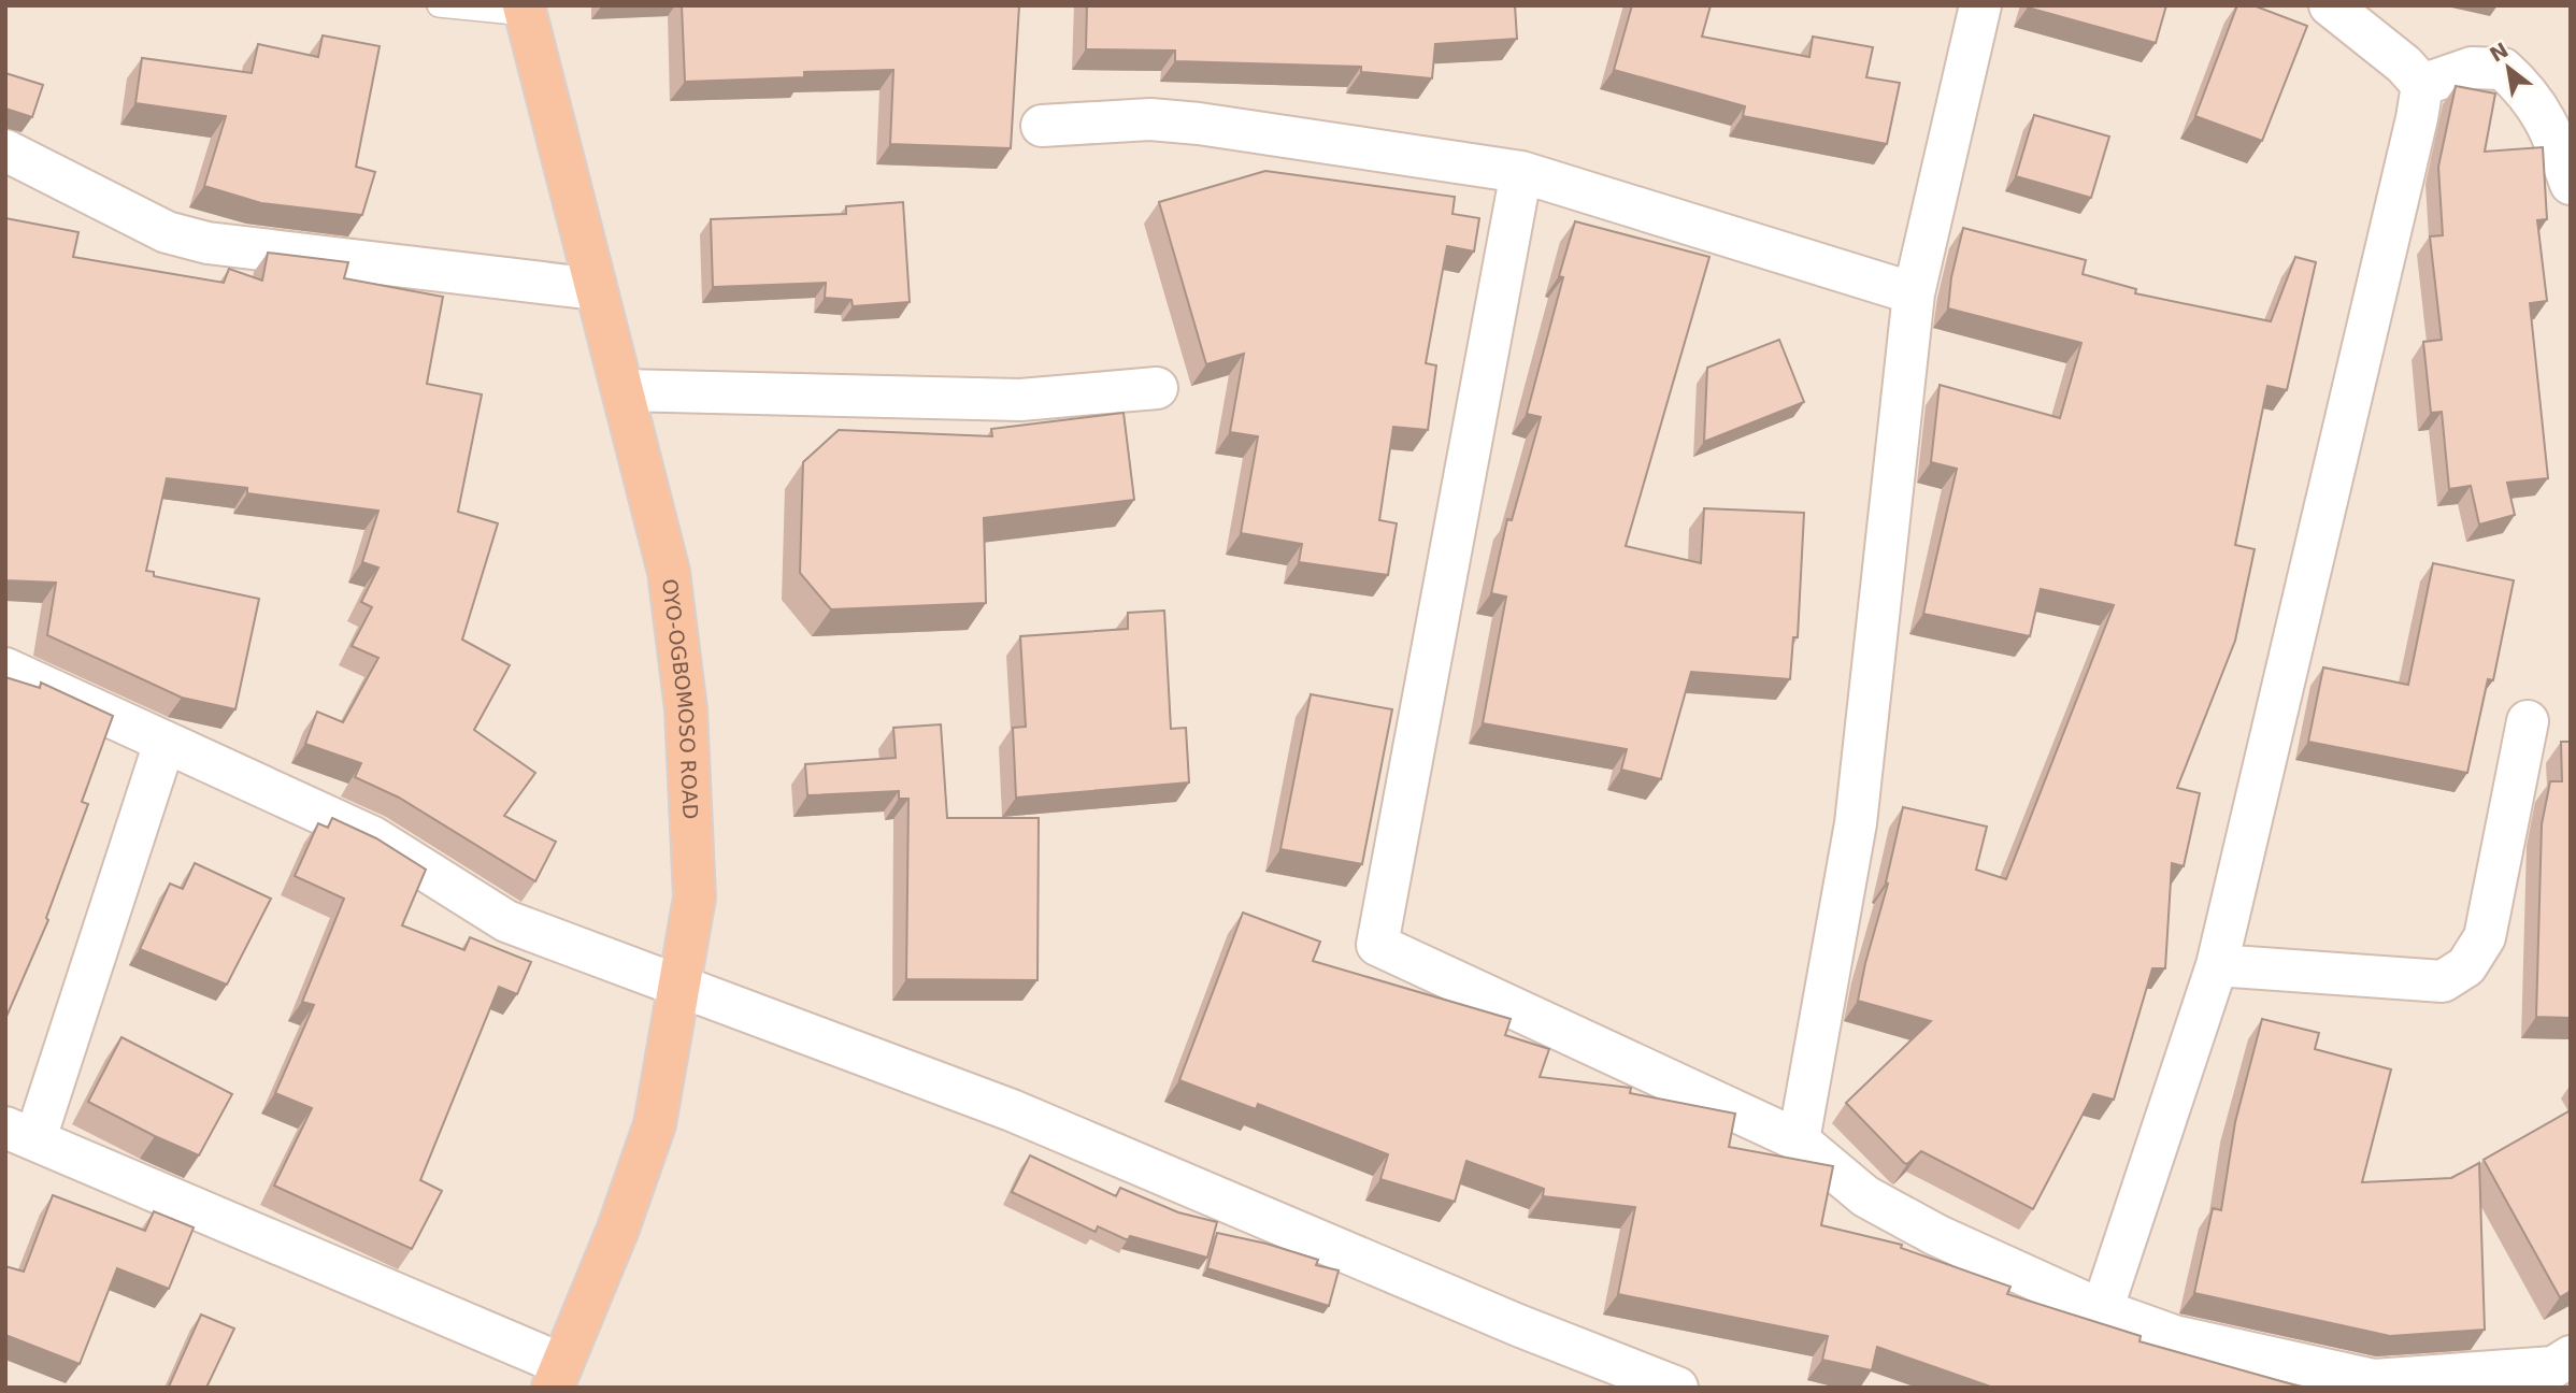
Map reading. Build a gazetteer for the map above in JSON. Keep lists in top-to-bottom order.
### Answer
{
  "streets": {
    "highway": ["OYO-OGBOMOSO ROAD"]
  },
  "north": "top left"
}
